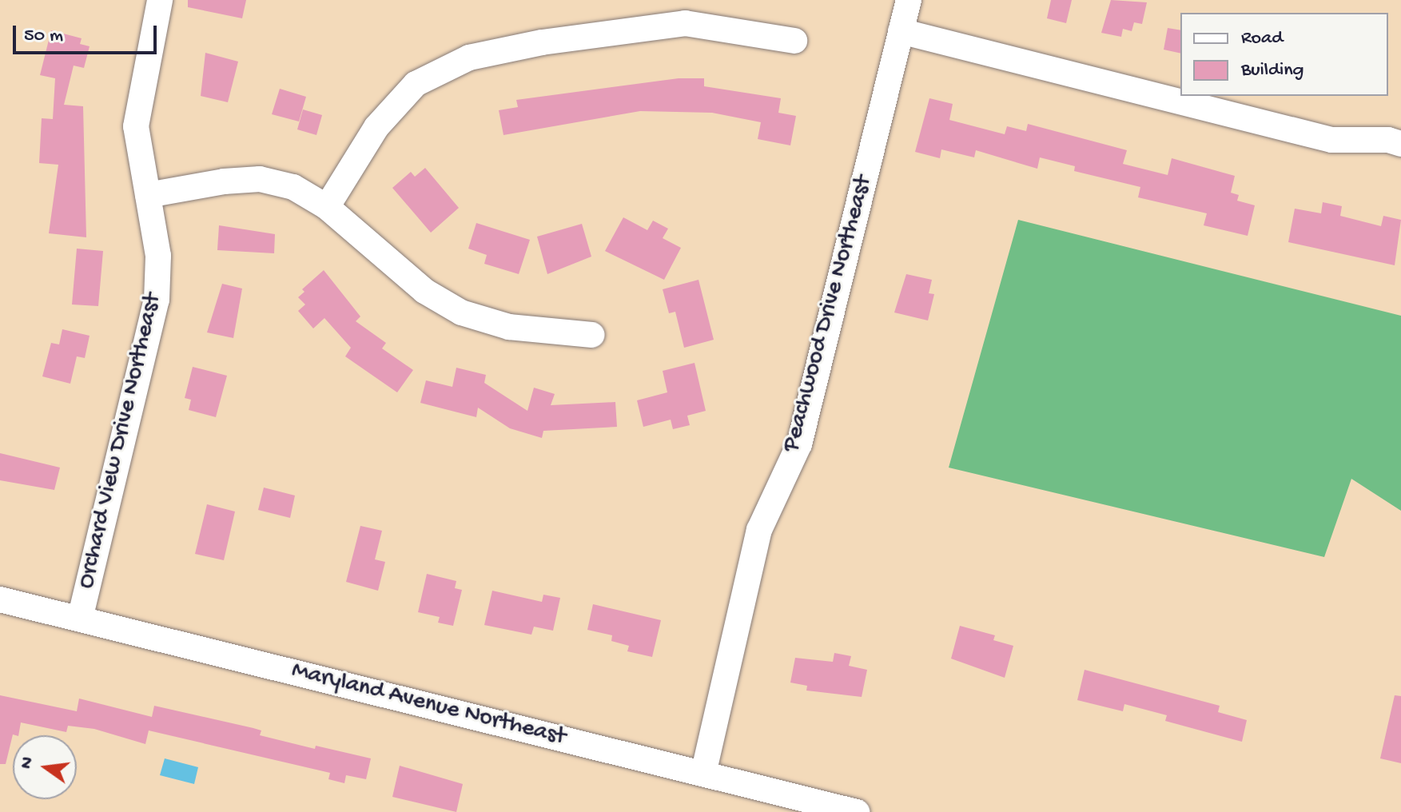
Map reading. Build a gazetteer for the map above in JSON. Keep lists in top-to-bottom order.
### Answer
{
  "streets": {
    "street": ["Peachwood Drive Northeast", "Orchard View Drive Northeast", "Maryland Avenue Northeast"]
  },
  "crossings": [
    ["Peachwood Drive Northeast", "Maryland Avenue Northeast"],
    ["Orchard View Drive Northeast", "Maryland Avenue Northeast"]
  ],
  "legend": ["Road", "Building"],
  "scale_bar": "50 m",
  "north": "left"
}
